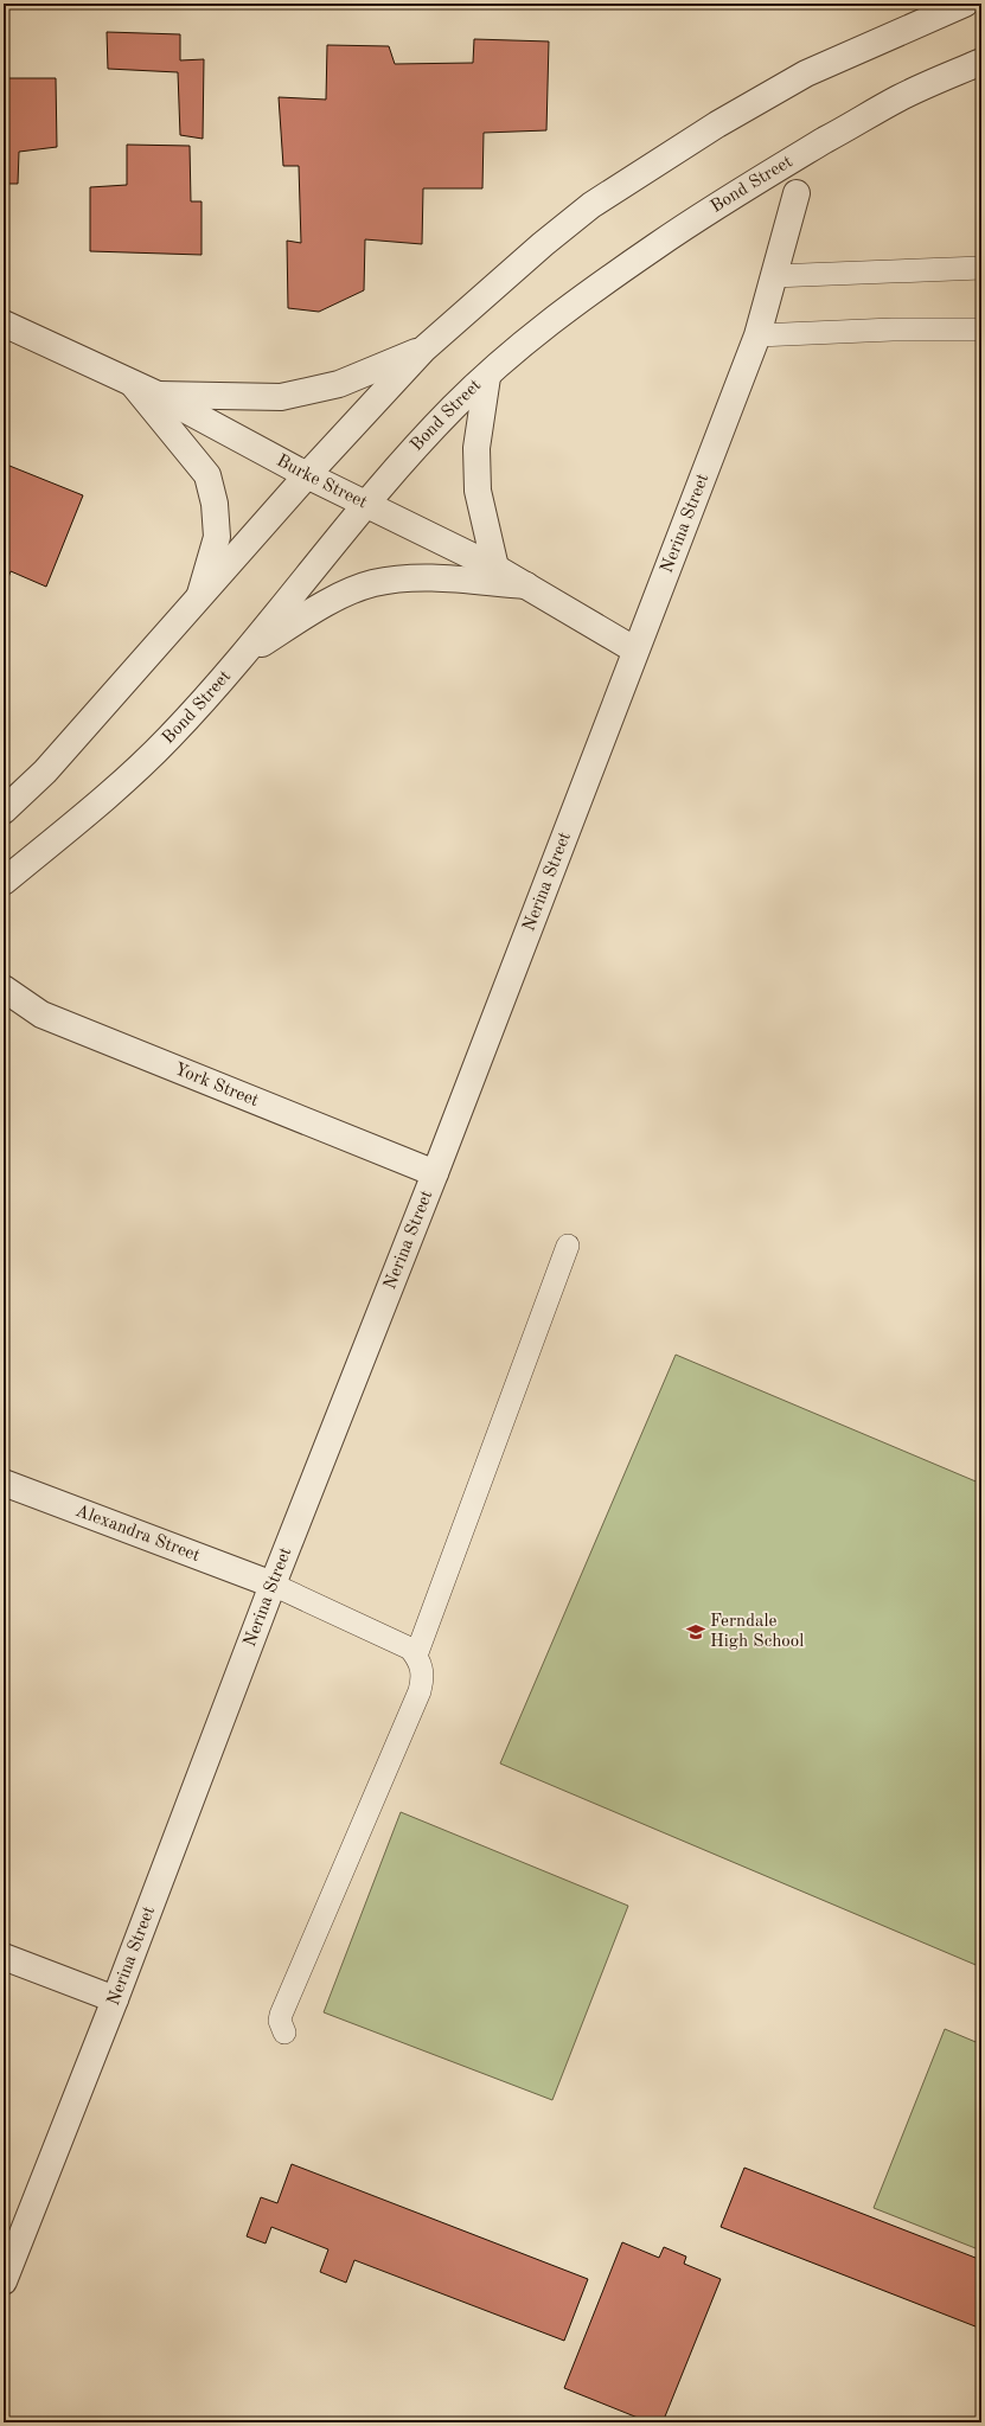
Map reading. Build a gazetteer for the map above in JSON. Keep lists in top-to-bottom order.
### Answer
{
  "streets": {
    "street": [
      "Bond Street",
      "Burke Street",
      "Nerina Street",
      "York Street",
      "Alexandra Street"
    ]
  },
  "crossings": [
    ["Bond Street", "Burke Street"],
    ["Burke Street", "Nerina Street"],
    ["Nerina Street", "York Street"],
    ["Nerina Street", "Alexandra Street"]
  ],
  "places": {
    "school or university": ["Ferndale High School"]
  }
}
